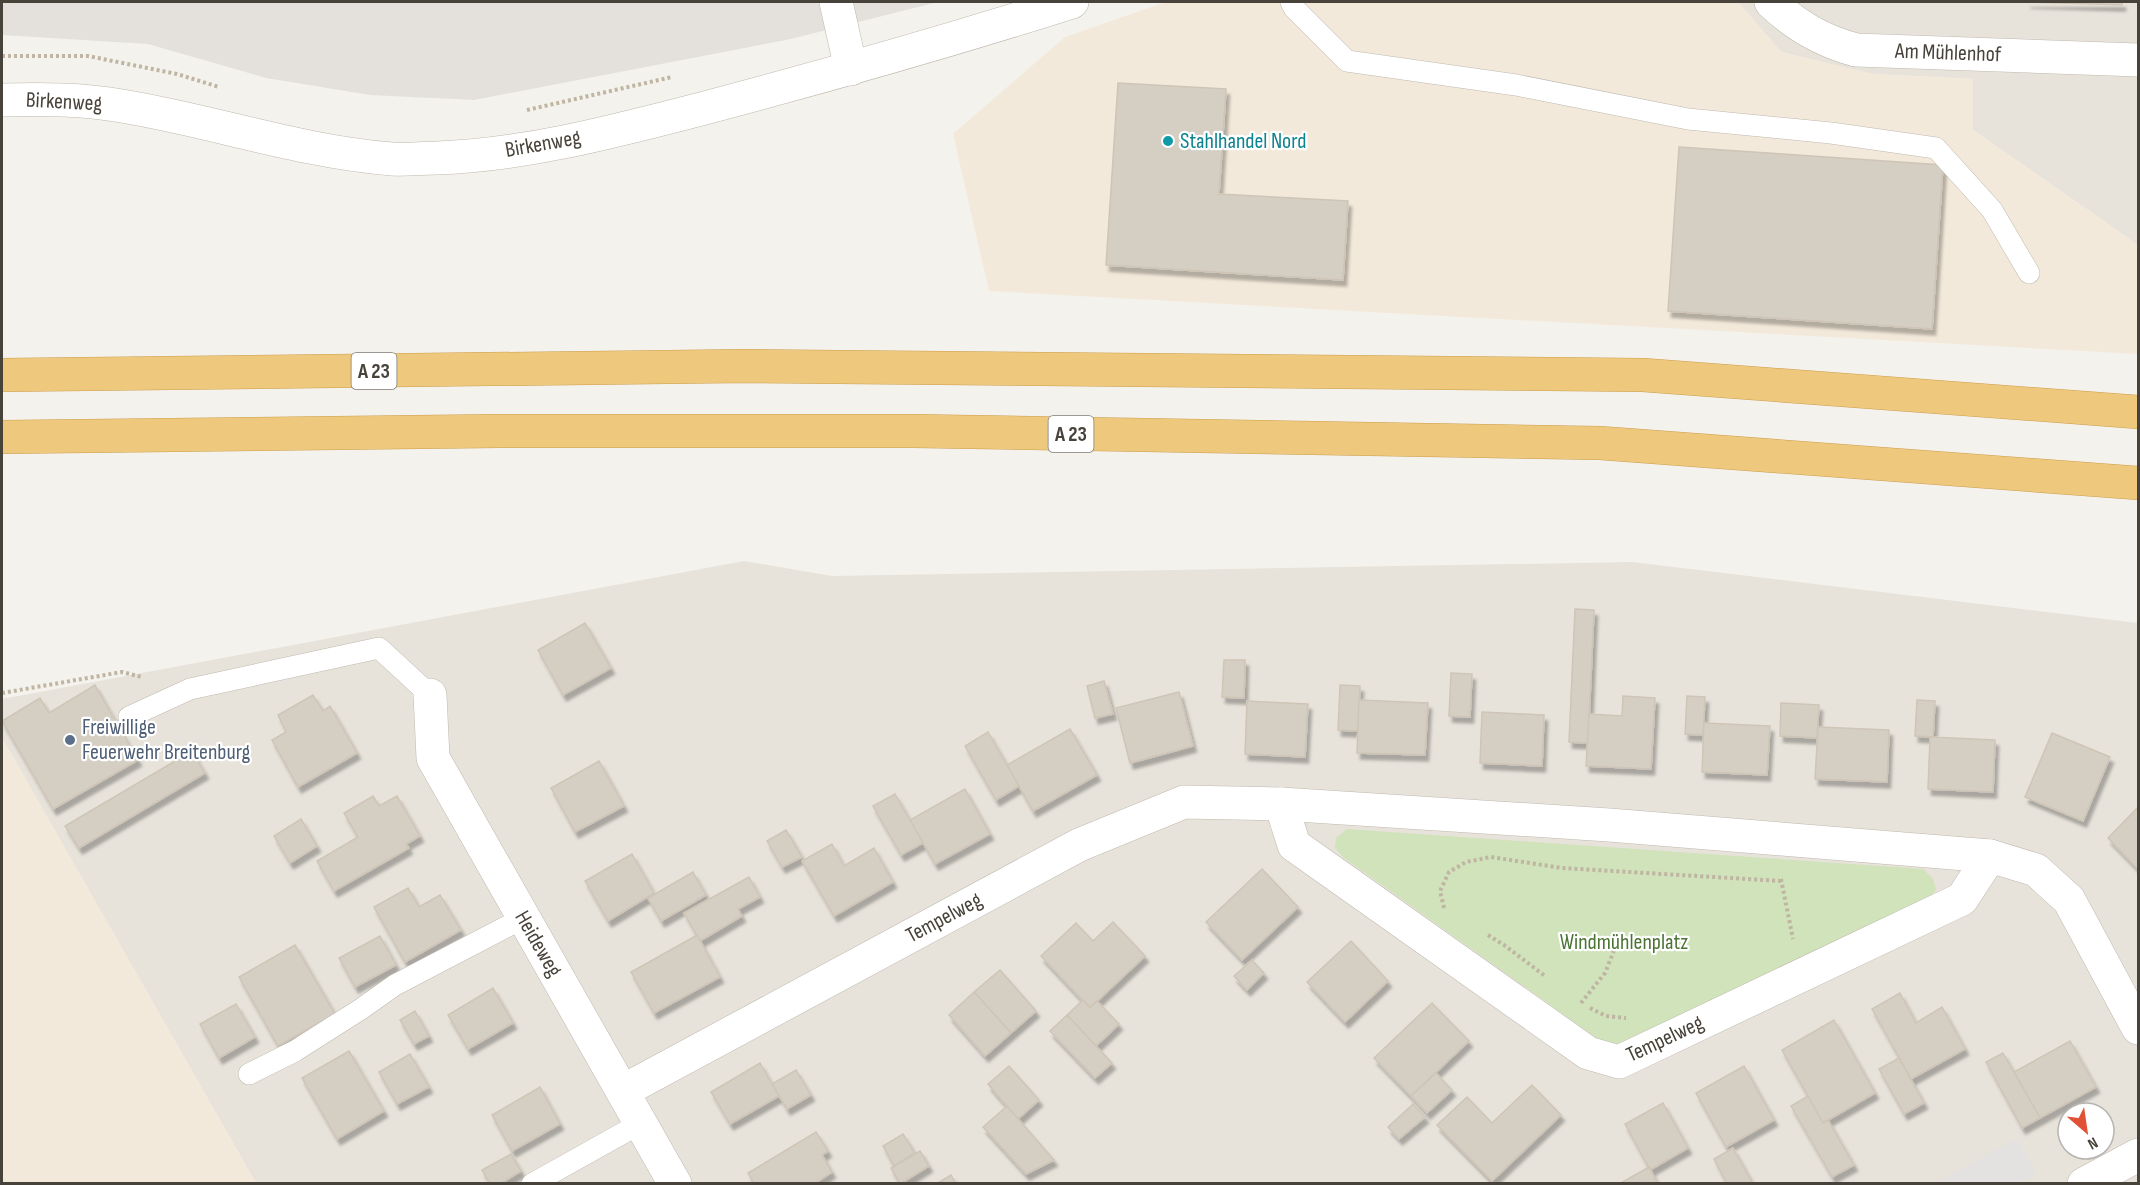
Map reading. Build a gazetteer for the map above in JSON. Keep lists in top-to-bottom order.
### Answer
{
  "streets": {
    "highway": ["A 23"],
    "street": [
      "Am Mühlenhof",
      "Birkenweg",
      "Tempelweg",
      "Heideweg"
    ]
  },
  "crossings": [
    ["Tempelweg", "Heideweg"]
  ],
  "parks": ["Windmühlenplatz"],
  "places": ["Stahlhandel Nord", "Freiwillige Feuerwehr Breitenburg"],
  "north": "bottom right"
}
